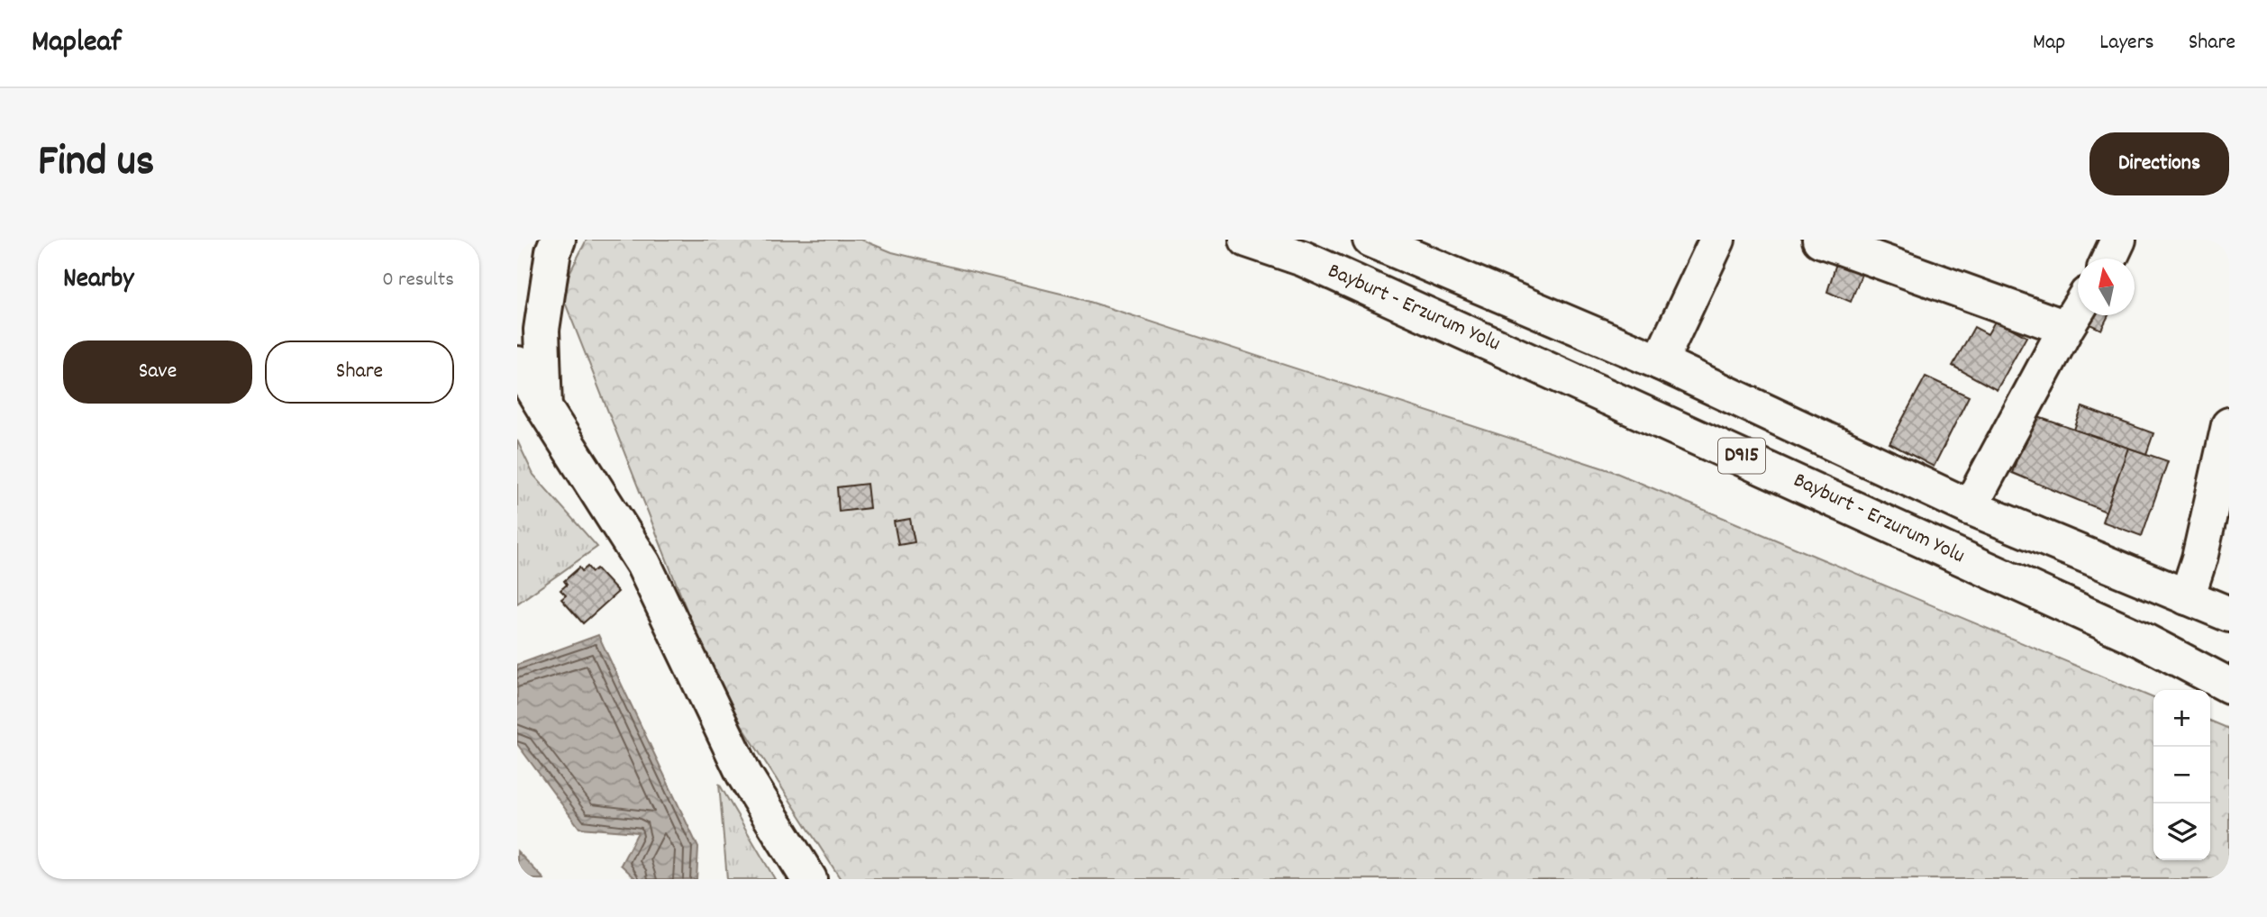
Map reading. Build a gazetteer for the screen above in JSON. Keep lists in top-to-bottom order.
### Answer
{
  "streets": {
    "main road": ["Bayburt - Erzurum Yolu", "D915"]
  },
  "north": "top",
  "page": {
    "header": "Mapleaf",
    "nav": ["Map", "Layers", "Share"],
    "title": "Find us",
    "buttons": [
      "Directions",
      ["Save", "Share"]
    ],
    "heading": ["Nearby", "0 results"],
    "map_buttons": ["+", "−"]
  }
}
